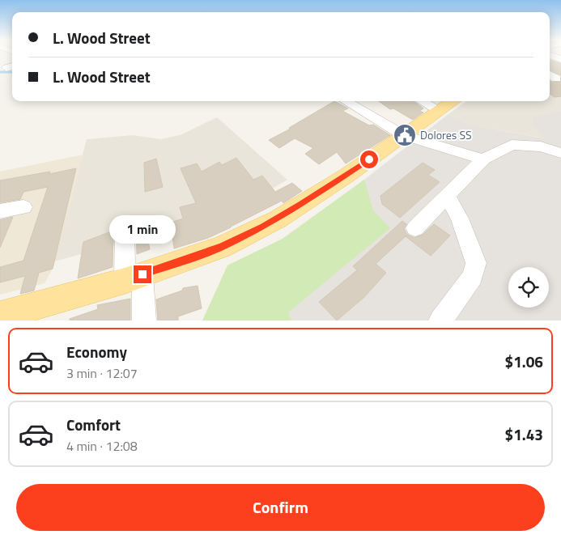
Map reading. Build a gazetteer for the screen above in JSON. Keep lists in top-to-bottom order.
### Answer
{
  "places": {
    "public building": ["Dolores SS"]
  },
  "page": {
    "banner": ["L. Wood Street", "L. Wood Street"],
    "bubble": "1 min",
    "list": [
      {
        "name": "Economy",
        "note": "3 min · 12:07",
        "value": "$1.06"
      },
      {
        "name": "Comfort",
        "note": "4 min · 12:08",
        "value": "$1.43"
      }
    ],
    "buttons": "Confirm"
  }
}
